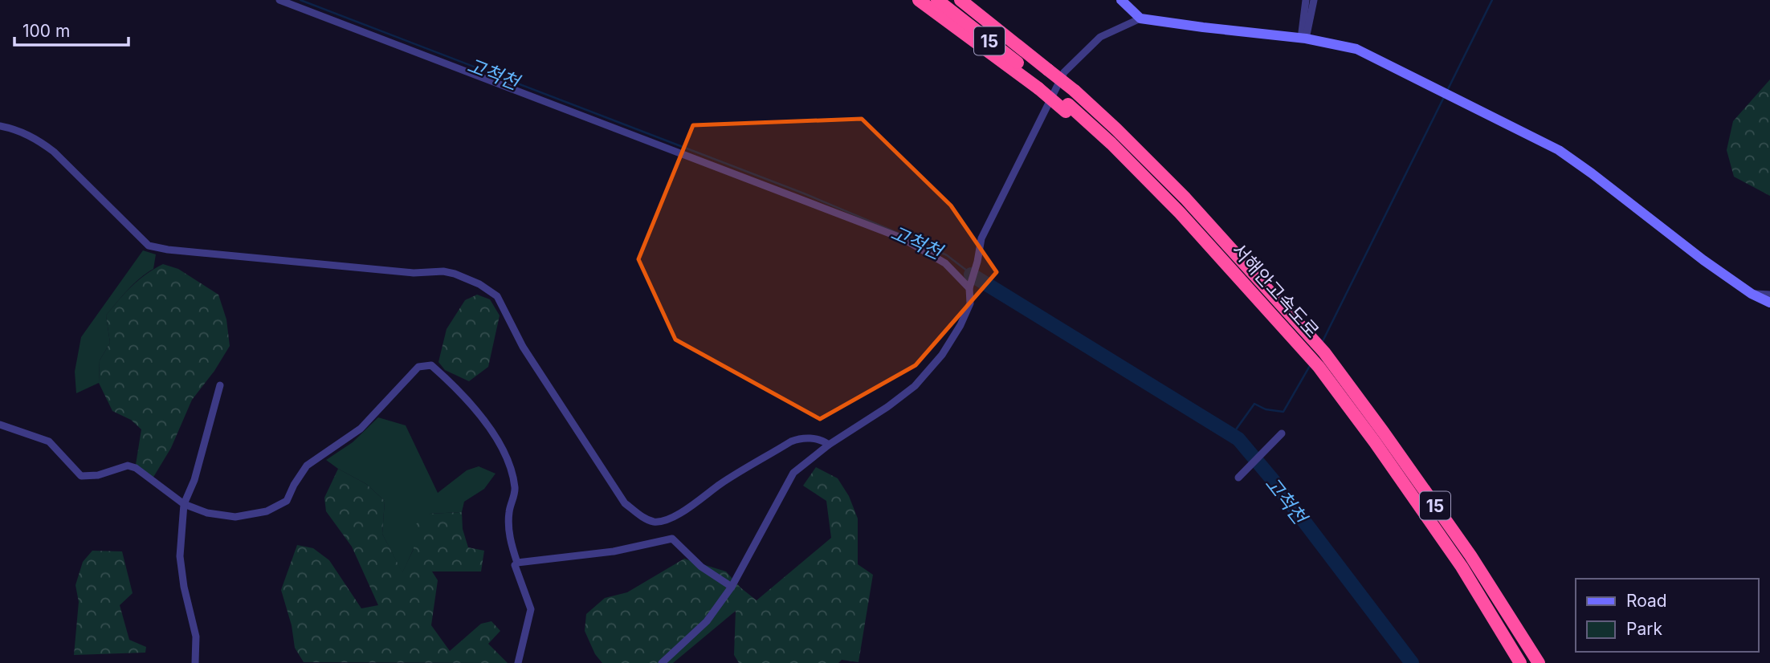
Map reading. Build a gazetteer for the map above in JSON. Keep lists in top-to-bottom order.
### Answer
{
  "streets": {
    "highway": ["15", "서해안고속도로"]
  },
  "water": ["고척천"],
  "legend": ["Road", "Park"],
  "scale_bar": "100 m"
}
